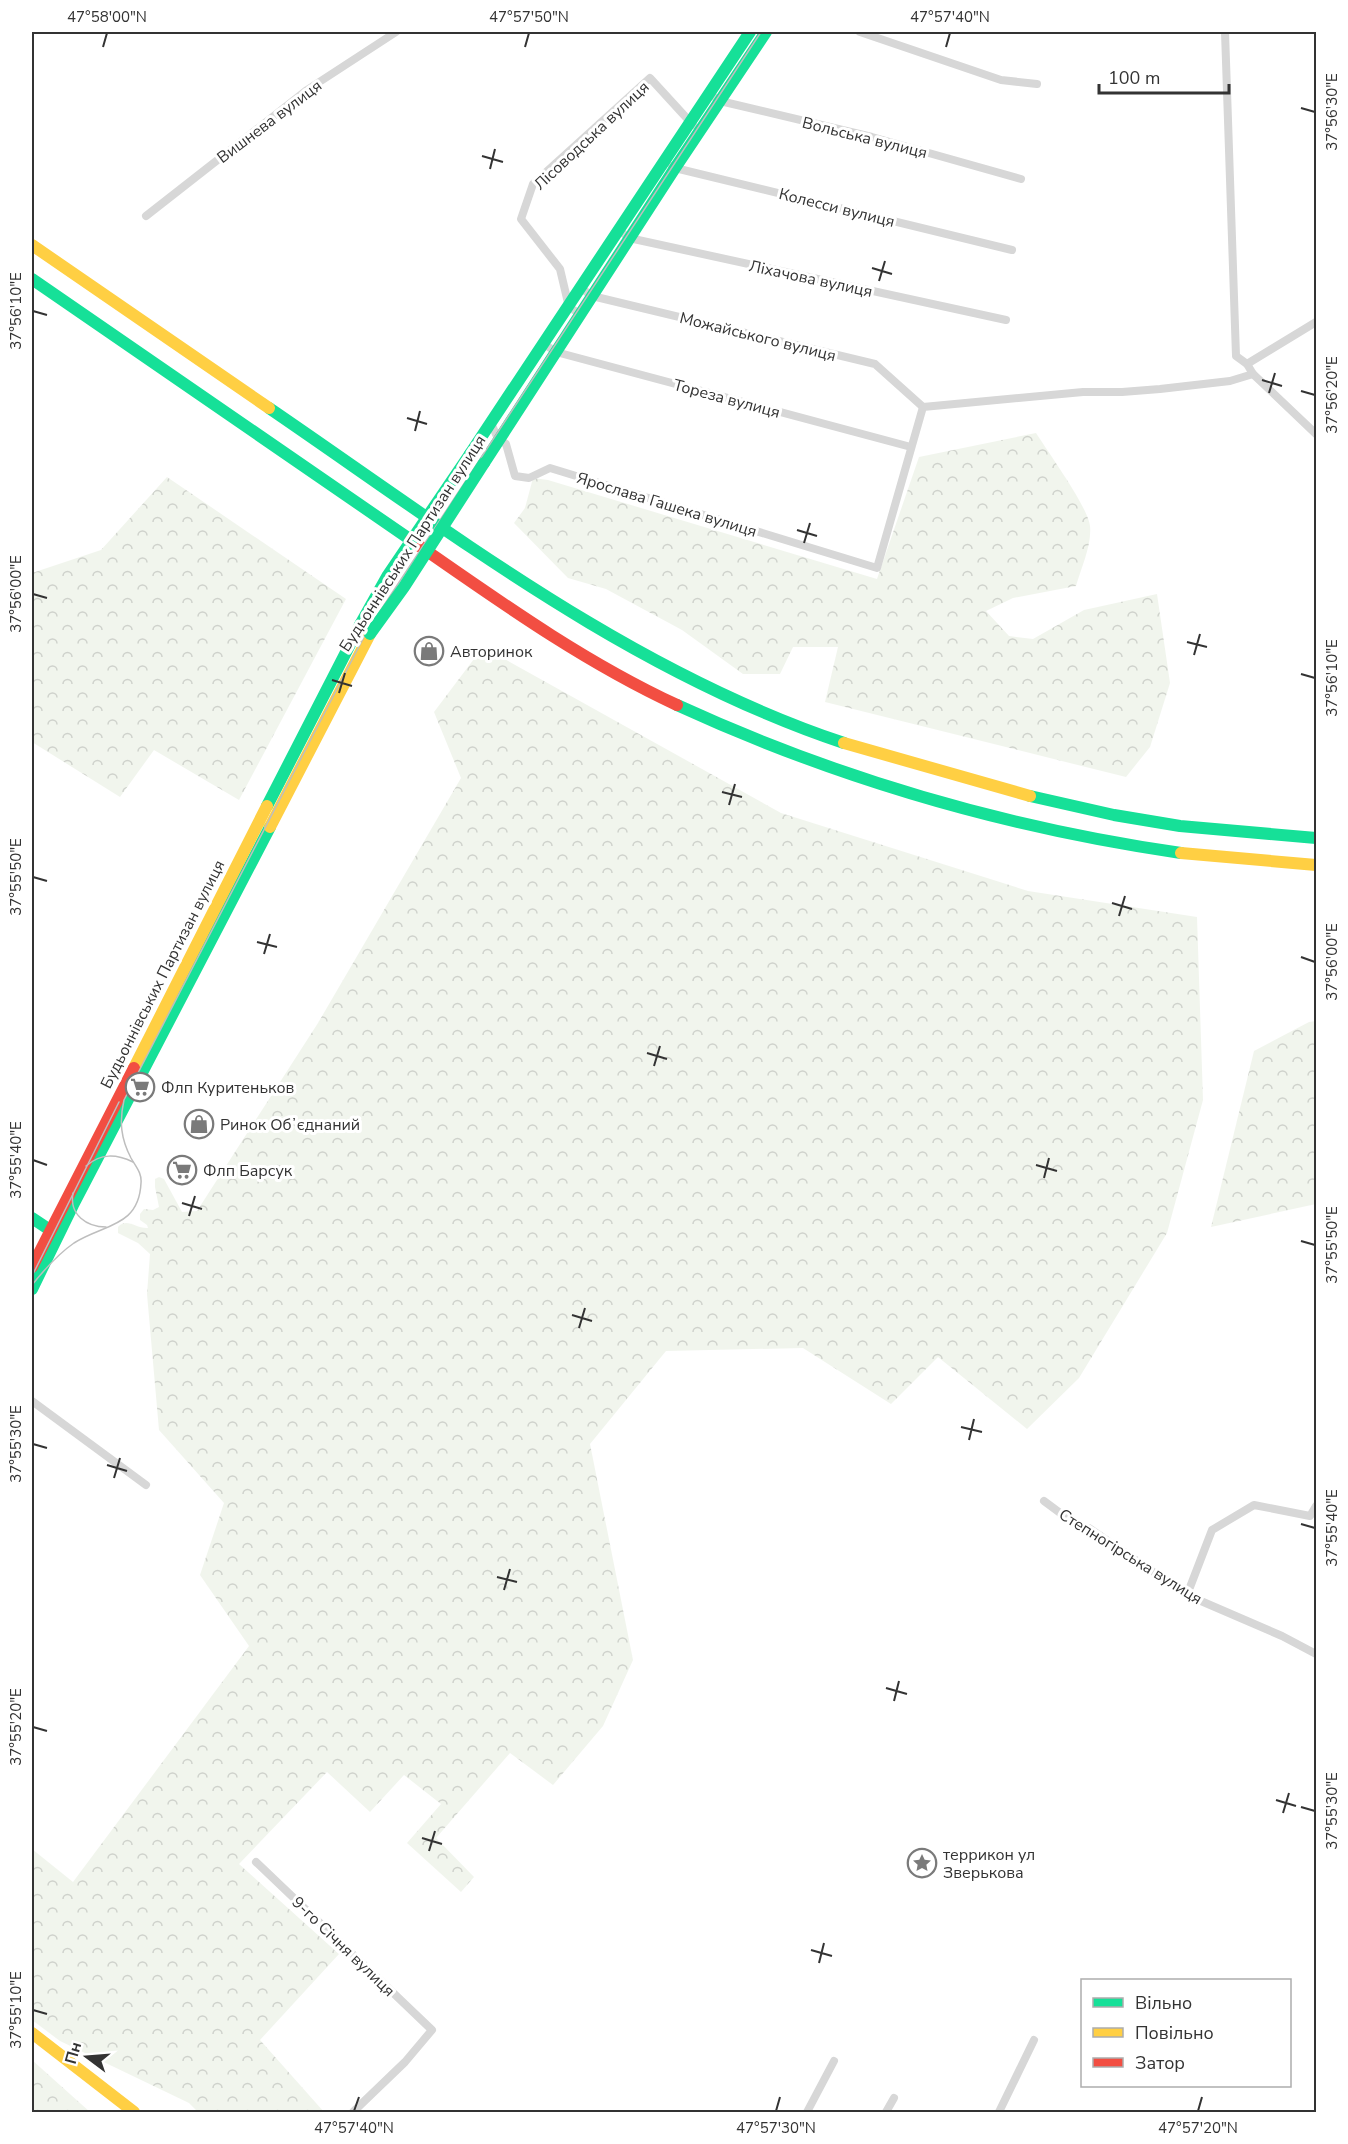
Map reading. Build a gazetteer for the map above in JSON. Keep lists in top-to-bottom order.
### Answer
{
  "streets": {
    "main road": ["Будьоннівських Партизан вулиця"],
    "street": [
      "Вишнева вулиця",
      "Лісоводська вулиця",
      "Вольська вулиця",
      "Колесси вулиця",
      "Ліхачова вулиця",
      "Можайського вулиця",
      "Тореза вулиця",
      "Ярослава Гашека вулиця",
      "Степногірська вулиця",
      "9-го Січня вулиця"
    ]
  },
  "crossings": [
    ["Лісоводська вулиця", "Будьоннівських Партизан вулиця"],
    ["Вольська вулиця", "Будьоннівських Партизан вулиця"],
    ["Колесси вулиця", "Будьоннівських Партизан вулиця"],
    ["Ліхачова вулиця", "Будьоннівських Партизан вулиця"],
    ["Можайського вулиця", "Будьоннівських Партизан вулиця"],
    ["Тореза вулиця", "Ярослава Гашека вулиця"],
    ["Тореза вулиця", "Будьоннівських Партизан вулиця"],
    ["Ярослава Гашека вулиця", "Будьоннівських Партизан вулиця"]
  ],
  "places": {
    "shop": ["Авторинок", "Ринок Обʼєднаний"],
    "supermarket": ["Флп Куритеньков", "Флп Барсук"],
    "place": ["террикон ул Зверькова"]
  },
  "legend": ["Вільно", "Повільно", "Затор"],
  "scale_bar": "100 m",
  "north": "left",
  "coordinates": [
    "47°58'00\"N",
    "47°57'50\"N",
    "47°57'40\"N",
    "37°56'30\"E",
    "37°56'10\"E",
    "37°56'20\"E",
    "37°56'00\"E",
    "37°55'50\"E",
    "37°55'40\"E",
    "37°55'30\"E",
    "37°55'20\"E",
    "37°55'10\"E",
    "47°57'30\"N",
    "47°57'20\"N"
  ]
}
